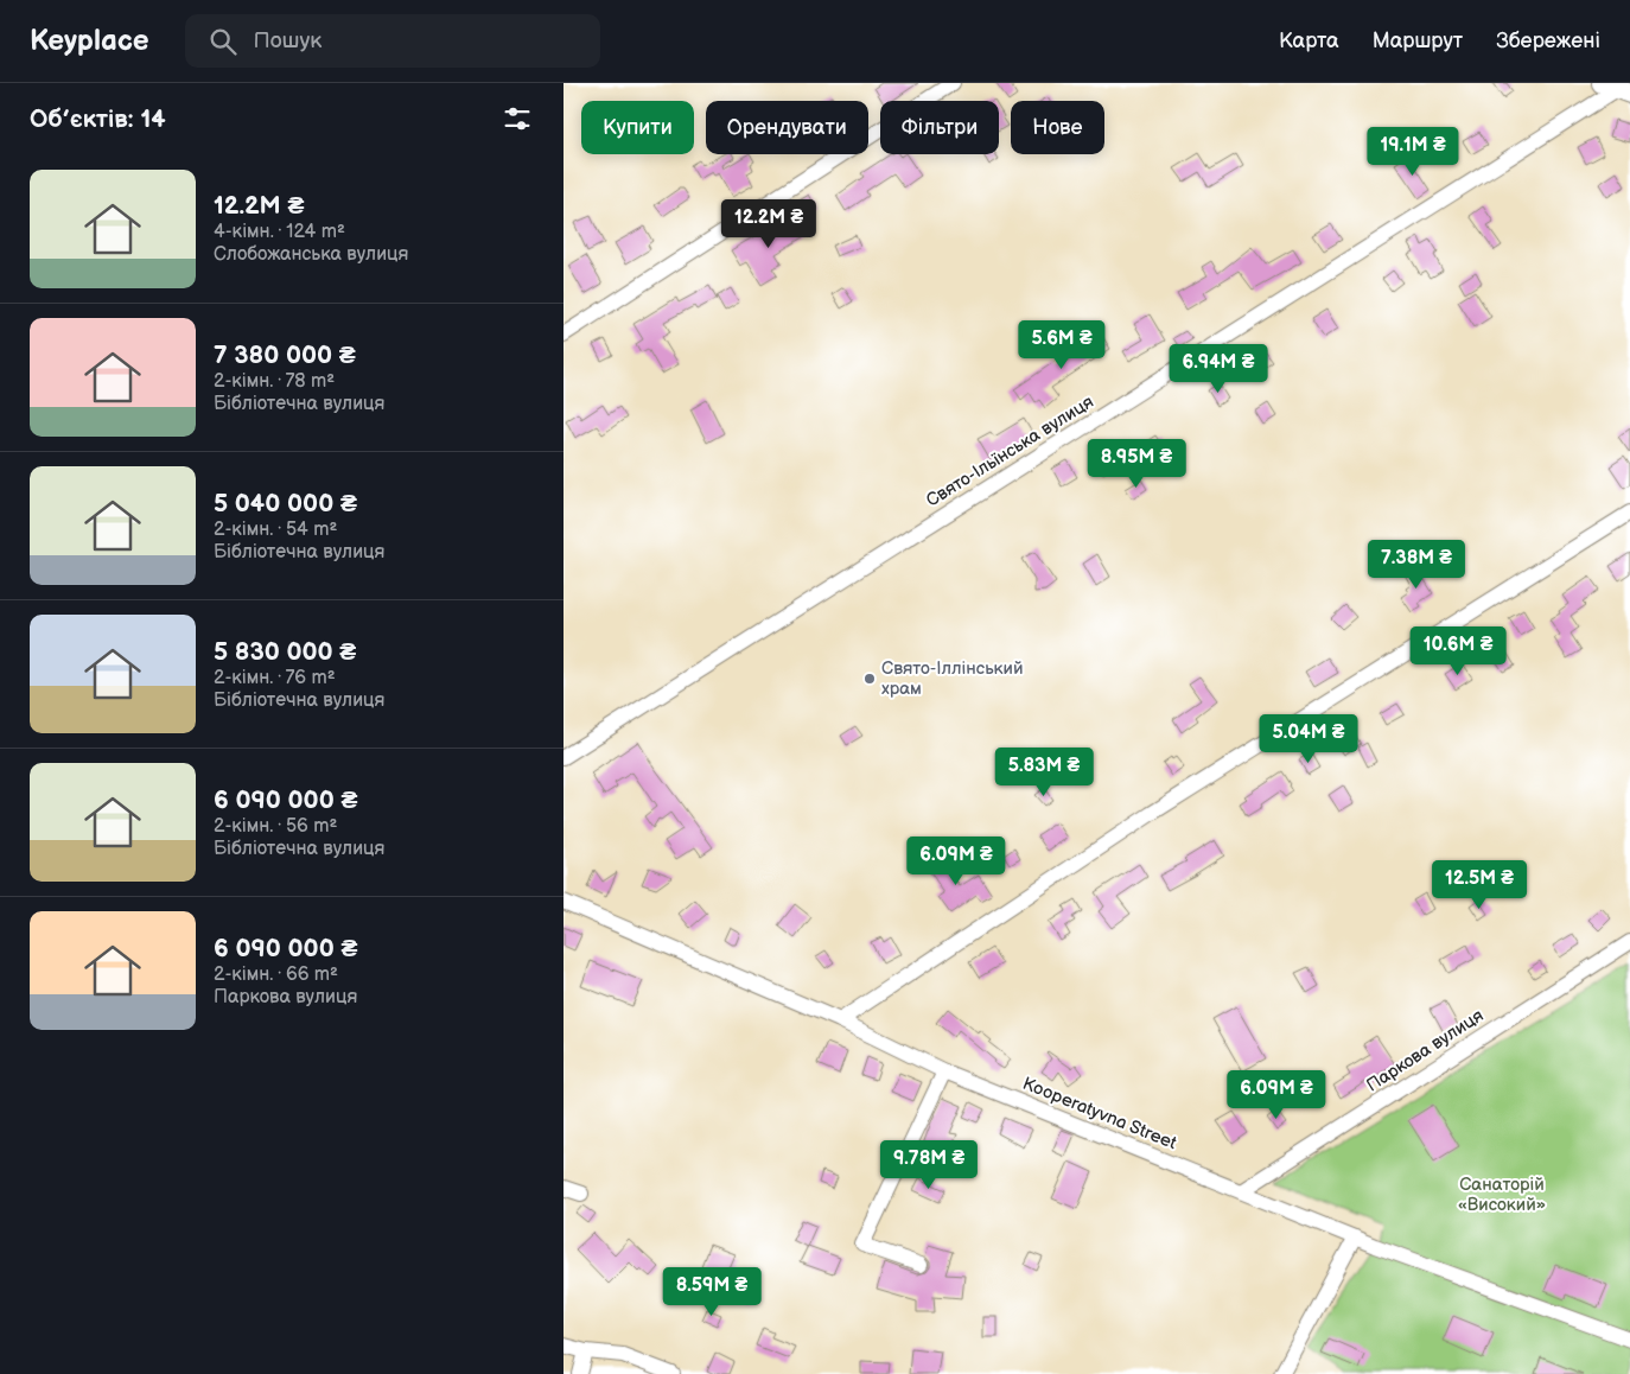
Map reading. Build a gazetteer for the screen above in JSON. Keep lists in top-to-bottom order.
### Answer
{
  "streets": {
    "street": ["Свято-Ільїнська вулиця", "Паркова вулиця", "Kooperatyvna Street"]
  },
  "crossings": [
    ["Паркова вулиця", "Kooperatyvna Street"]
  ],
  "parks": ["Санаторій «Високий»"],
  "places": ["Свято-Іллінський храм"],
  "page": {
    "header": "Keyplace",
    "search": "Пошук",
    "nav": ["Карта", "Маршрут", "Збережені"],
    "heading": "Об’єктів: 14",
    "chip": [
      "Купити",
      "Орендувати",
      "Фільтри",
      "Нове"
    ],
    "price": [
      "19.1M ₴",
      "12.2M ₴",
      "5.6M ₴",
      "6.94M ₴",
      "8.95M ₴",
      "7.38M ₴",
      "10.6M ₴",
      "5.04M ₴",
      "5.83M ₴",
      "6.09M ₴",
      "12.5M ₴",
      "6.09M ₴",
      "9.78M ₴",
      "8.59M ₴"
    ],
    "list": [
      {
        "name": "12.2M ₴",
        "note": "4-кімн. · 124 m² · Слобожанська вулиця"
      },
      {
        "name": "7 380 000 ₴",
        "note": "2-кімн. · 78 m² · Бібліотечна вулиця"
      },
      {
        "name": "5 040 000 ₴",
        "note": "2-кімн. · 54 m² · Бібліотечна вулиця"
      },
      {
        "name": "5 830 000 ₴",
        "note": "2-кімн. · 76 m² · Бібліотечна вулиця"
      },
      {
        "name": "6 090 000 ₴",
        "note": "2-кімн. · 56 m² · Бібліотечна вулиця"
      },
      {
        "name": "6 090 000 ₴",
        "note": "2-кімн. · 66 m² · Паркова вулиця"
      }
    ]
  }
}
